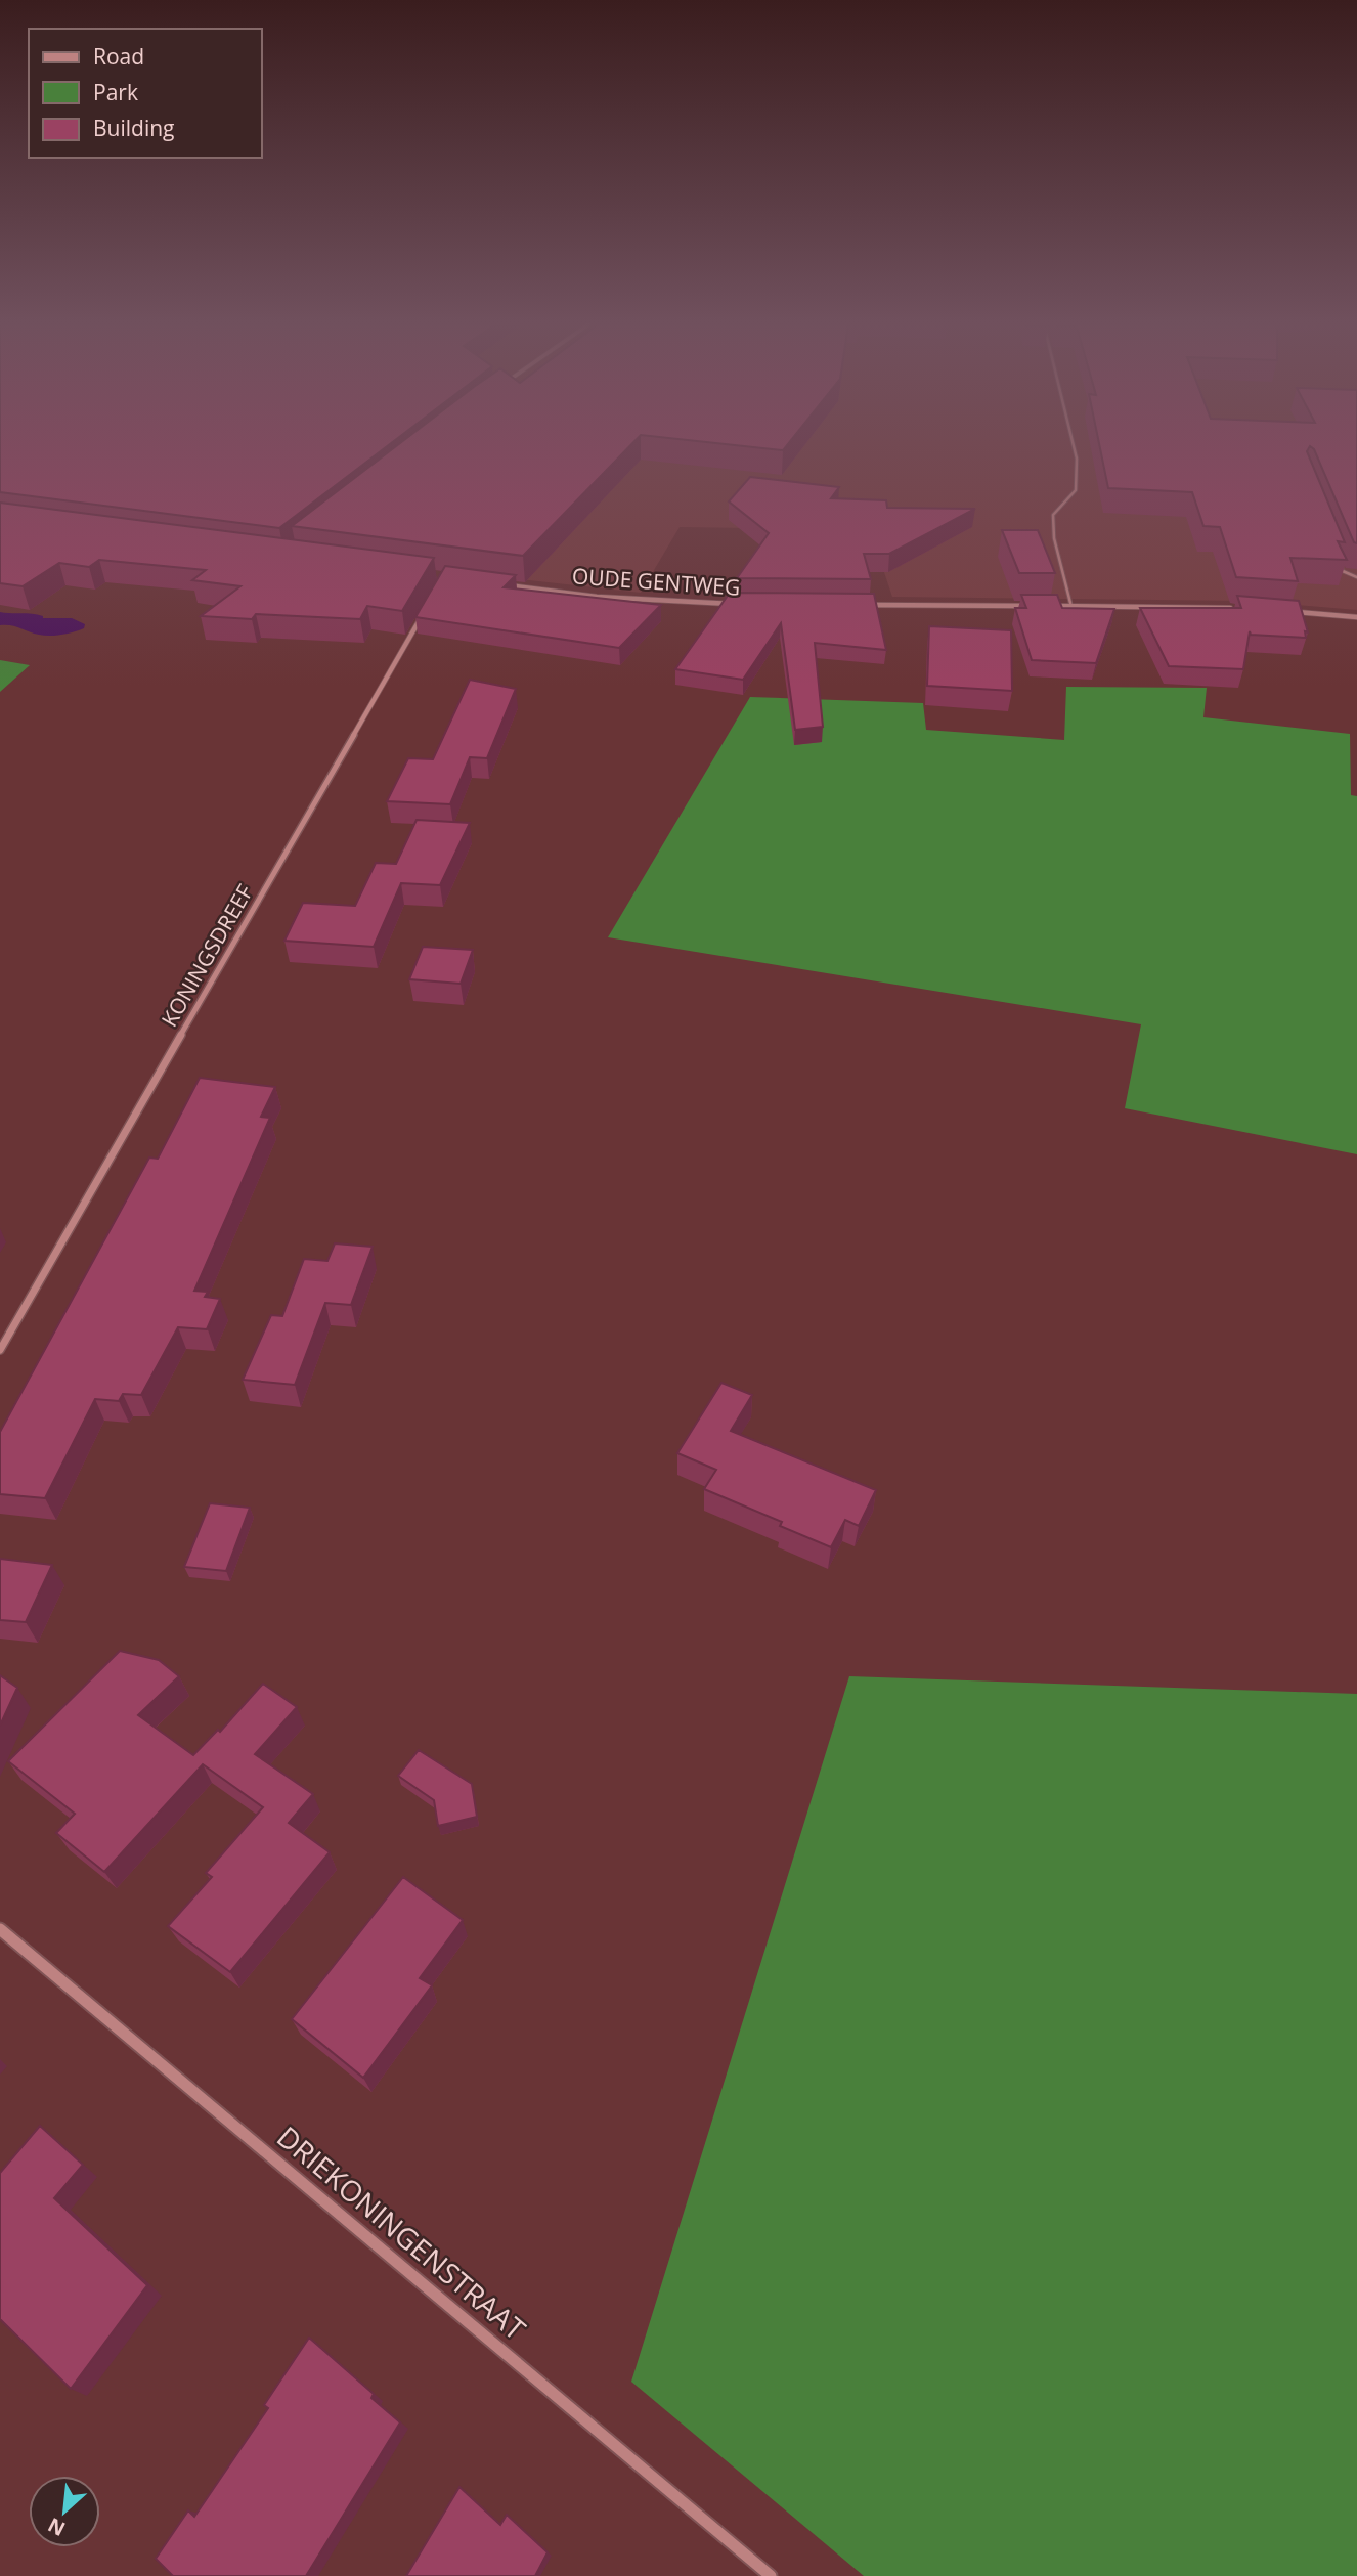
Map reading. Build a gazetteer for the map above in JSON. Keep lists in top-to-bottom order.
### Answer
{
  "streets": {
    "street": ["OUDE GENTWEG", "KONINGSDREEF", "DRIEKONINGENSTRAAT"]
  },
  "legend": ["Road", "Park", "Building"],
  "north": "bottom left"
}
